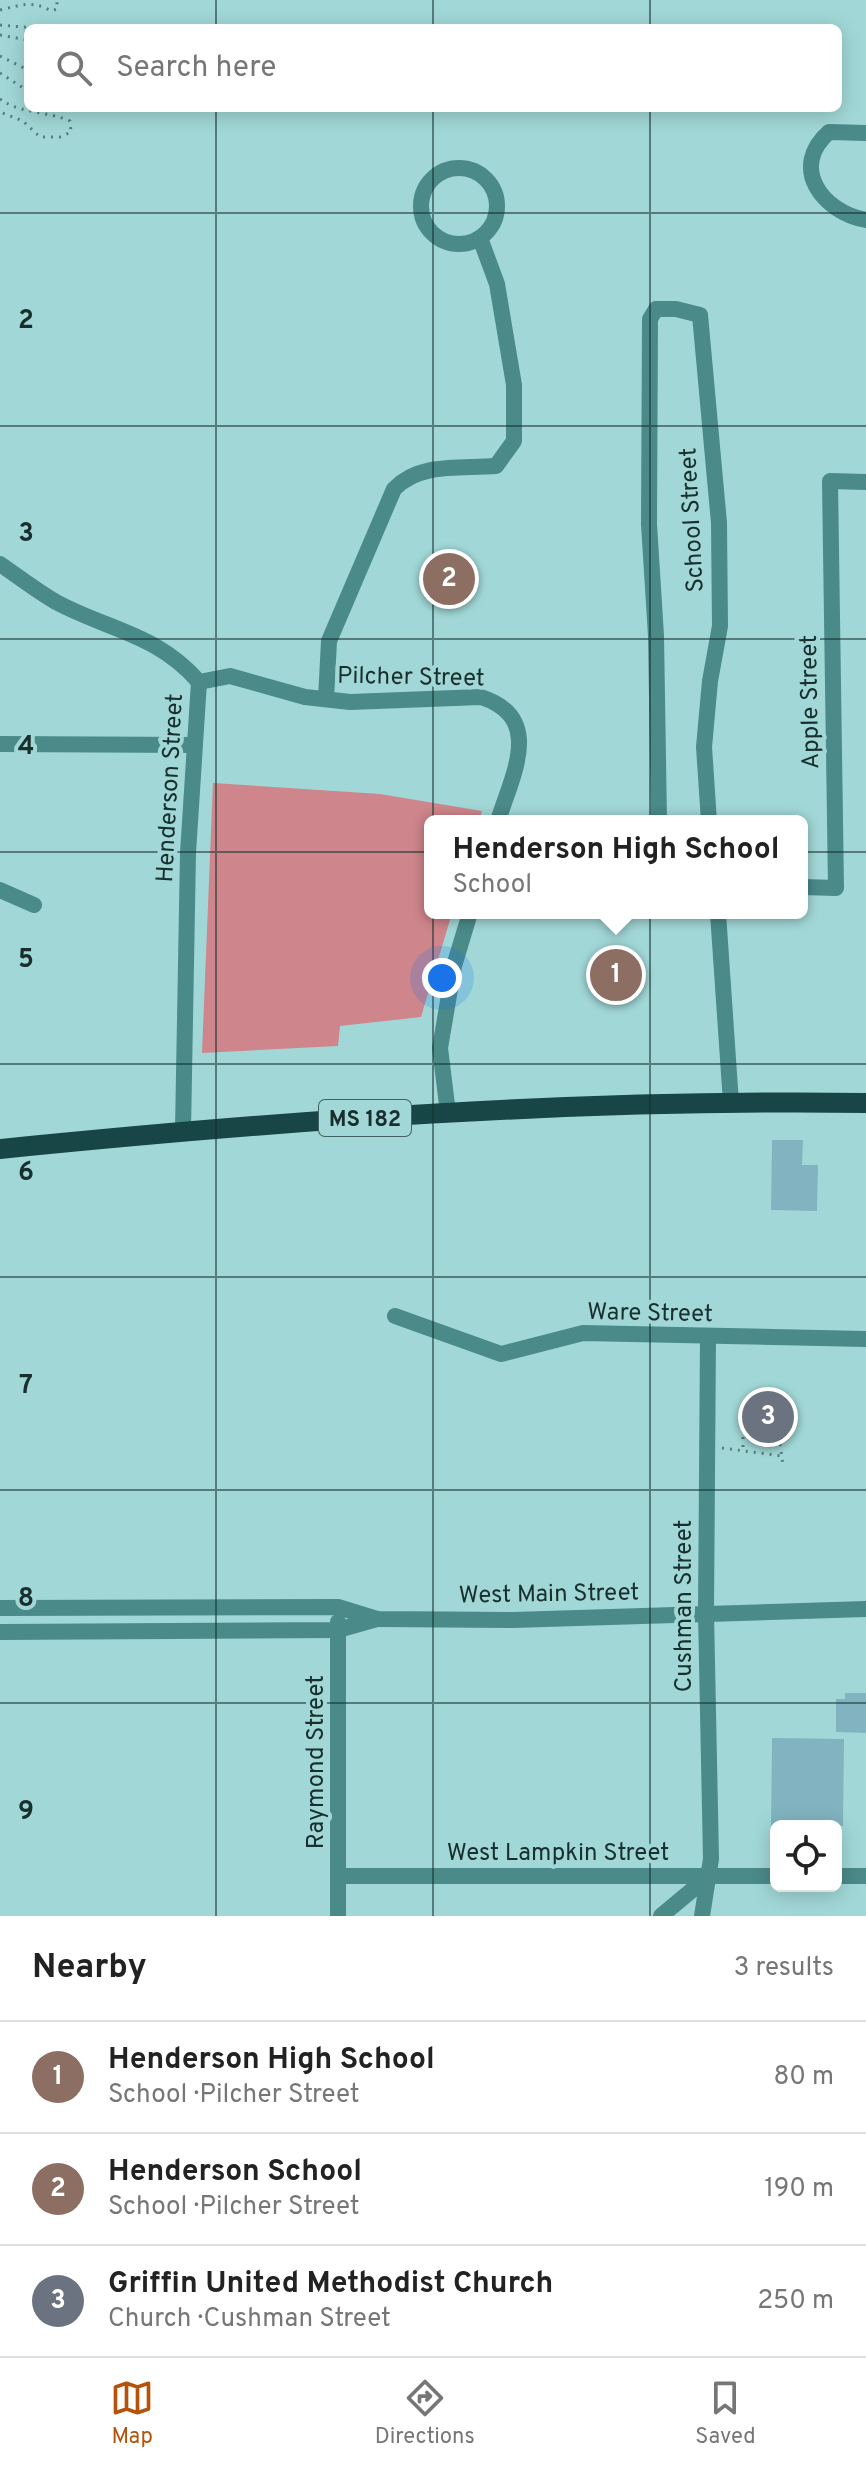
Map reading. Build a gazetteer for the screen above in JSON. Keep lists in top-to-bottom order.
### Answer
{
  "streets": {
    "main road": ["MS 182"],
    "street": [
      "School Street",
      "Pilcher Street",
      "Apple Street",
      "Henderson Street",
      "Ware Street",
      "West Main Street",
      "Cushman Street",
      "Raymond Street",
      "West Lampkin Street"
    ]
  },
  "crossings": [
    ["Pilcher Street", "Henderson Street"],
    ["Henderson Street", "MS 182"],
    ["Ware Street", "Cushman Street"],
    ["West Main Street", "Cushman Street"],
    ["West Main Street", "Raymond Street"],
    ["Cushman Street", "West Lampkin Street"],
    ["Raymond Street", "West Lampkin Street"]
  ],
  "page": {
    "search": "Search here",
    "pins": ["2", "1", "3"],
    "popup": ["Henderson High School", "School"],
    "heading": ["Nearby", "3 results"],
    "list": [
      {
        "mark": "1",
        "name": "Henderson High School",
        "note": "School · Pilcher Street",
        "value": "80 m"
      },
      {
        "mark": "2",
        "name": "Henderson School",
        "note": "School · Pilcher Street",
        "value": "190 m"
      },
      {
        "mark": "3",
        "name": "Griffin United Methodist Church",
        "note": "Church · Cushman Street",
        "value": "250 m"
      }
    ],
    "nav": ["Map", "Directions", "Saved"]
  },
  "grid": {
    "rows": [
      "2",
      "3",
      "4",
      "5",
      "6",
      "7",
      "8",
      "9"
    ]
  }
}
